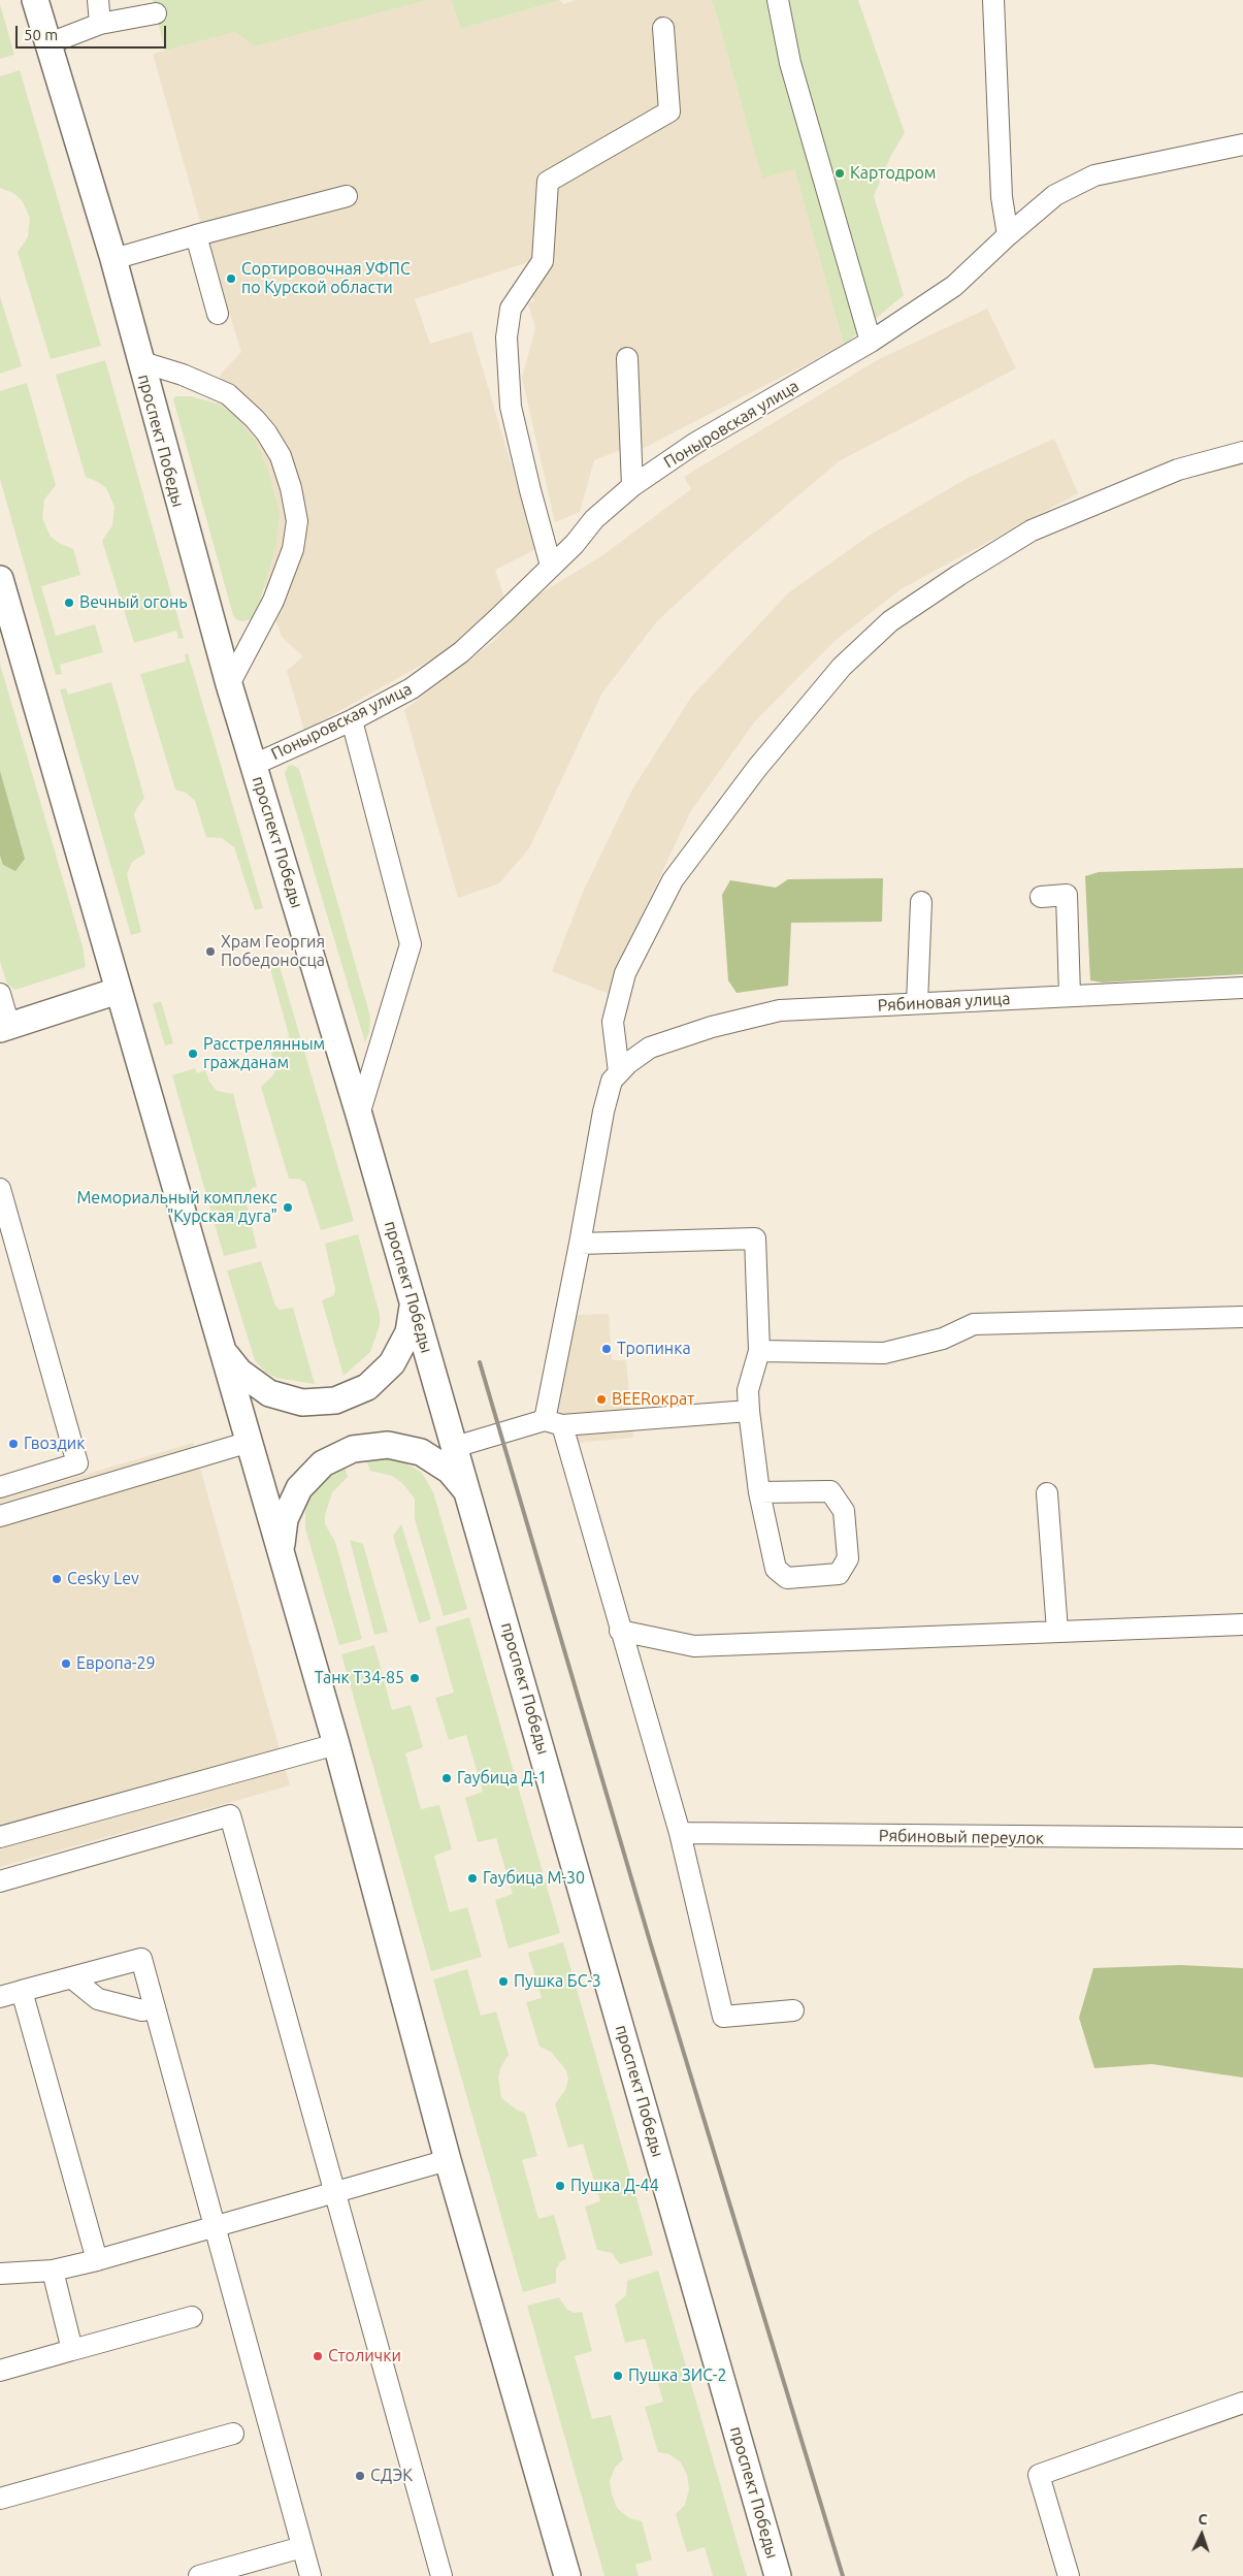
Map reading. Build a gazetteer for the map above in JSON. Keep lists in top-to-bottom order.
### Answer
{
  "streets": {
    "main road": ["проспект Победы"],
    "street": ["Поныровская улица", "Рябиновая улица", "Рябиновый переулок"]
  },
  "crossings": [
    ["Поныровская улица", "проспект Победы"]
  ],
  "places": [
    "Картодром",
    "Сортировочная УФПС по Курской области",
    "Вечный огонь",
    "Храм Георгия Победоносца",
    "Расстрелянным гражданам",
    "Мемориальный комплекс \"Курская дуга\"",
    "Тропинка",
    "BEERократ",
    "Гвоздик",
    "Cesky Lev",
    "Европа-29",
    "Танк Т34-85",
    "Гаубица Д-1",
    "Гаубица М-30",
    "Пушка БС-3",
    "Пушка Д-44",
    "Столички",
    "Пушка ЗИС-2",
    "СДЭК"
  ],
  "scale_bar": "50 m",
  "north": "top"
}
